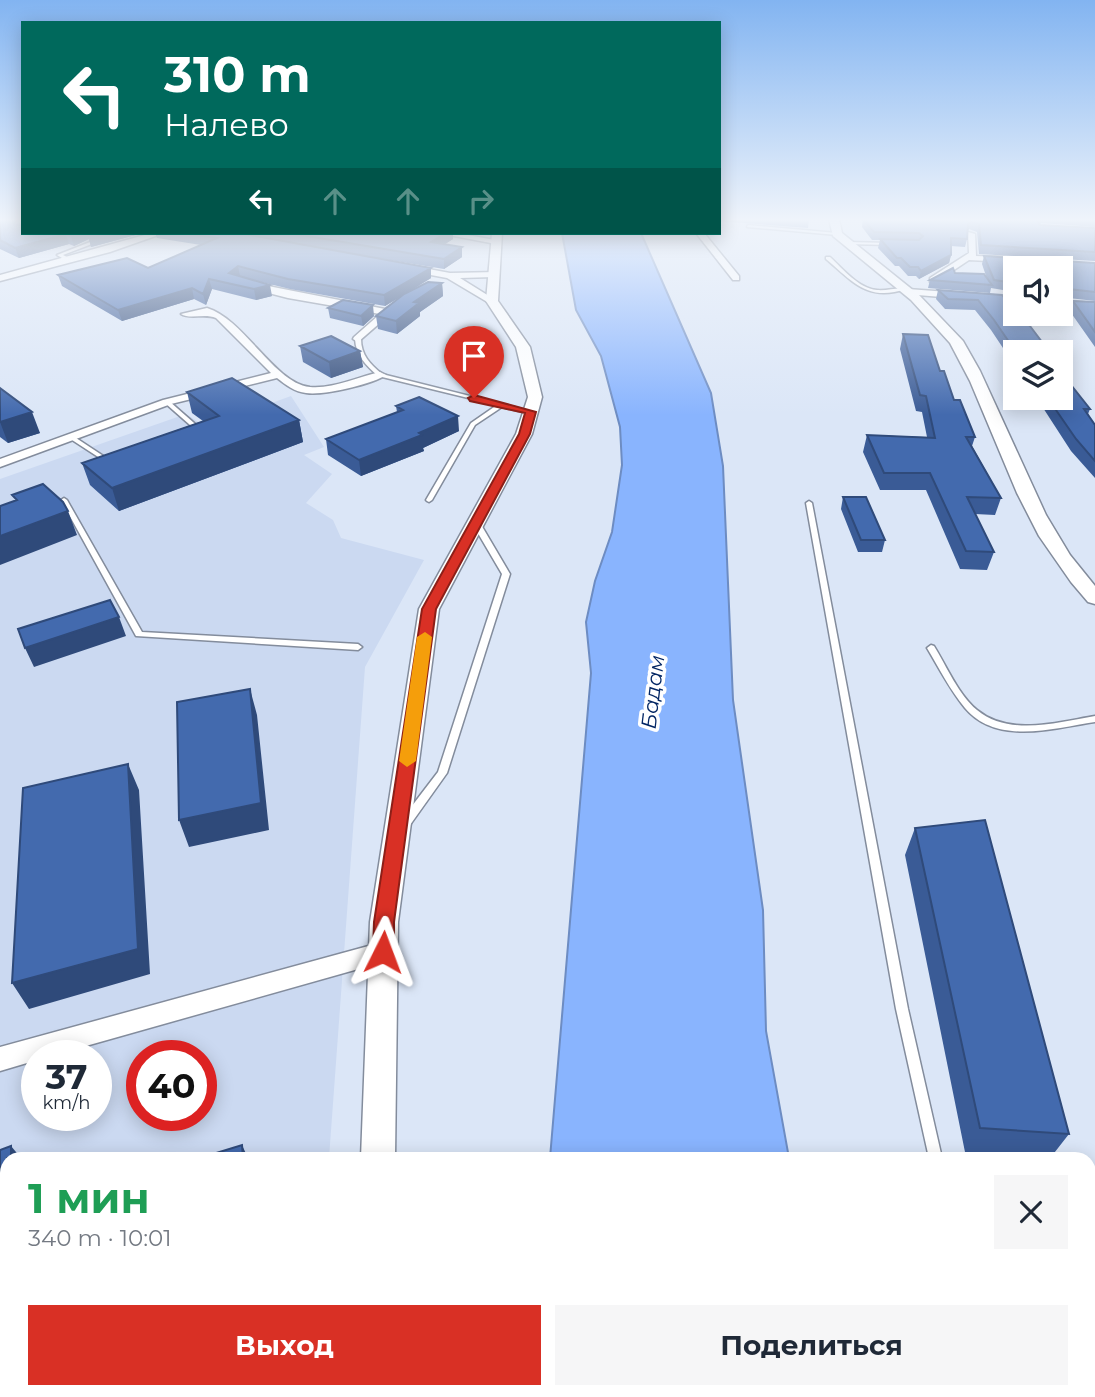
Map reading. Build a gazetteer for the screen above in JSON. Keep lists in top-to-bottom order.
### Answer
{
  "water": ["Бадам"],
  "page": {
    "turn": ["310 m", "Налево"],
    "speed": "37 km/h",
    "limit": "40",
    "heading": ["1 мин", "340 m · 10:01"],
    "buttons": ["Выход", "Поделиться"]
  }
}
